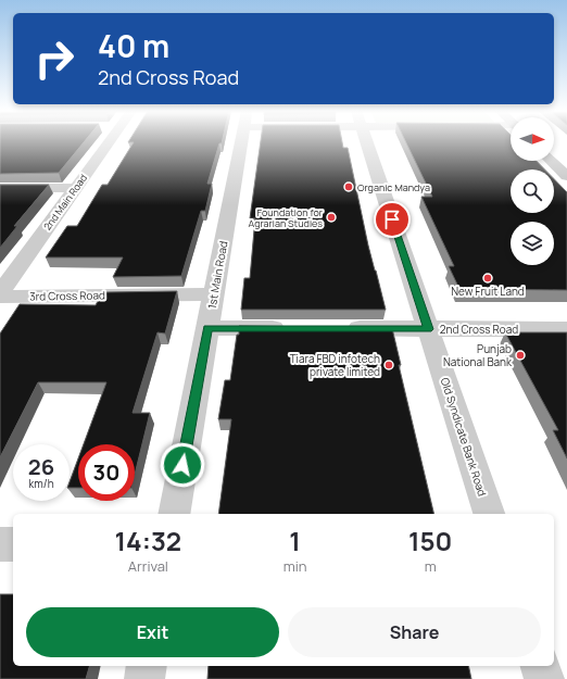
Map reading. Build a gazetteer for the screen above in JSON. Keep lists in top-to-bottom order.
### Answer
{
  "streets": {
    "street": [
      "2nd Main Road",
      "1st Main Road",
      "3rd Cross Road",
      "2nd Cross Road",
      "Old Syndicate Bank Road"
    ]
  },
  "crossings": [
    ["1st Main Road", "3rd Cross Road"],
    ["2nd Cross Road", "Old Syndicate Bank Road"]
  ],
  "places": [
    "Organic Mandya",
    "Foundation for Agrarian Studies",
    "New Fruit Land",
    "Punjab National Bank",
    "Tiara FBD infotech private limited"
  ],
  "north": "right",
  "page": {
    "turn": ["40 m", "2nd Cross Road"],
    "speed": "26 km/h",
    "limit": "30",
    "eta": [
      "14:32",
      "Arrival",
      "1",
      "min",
      "150",
      "m"
    ],
    "buttons": ["Exit", "Share"]
  }
}
